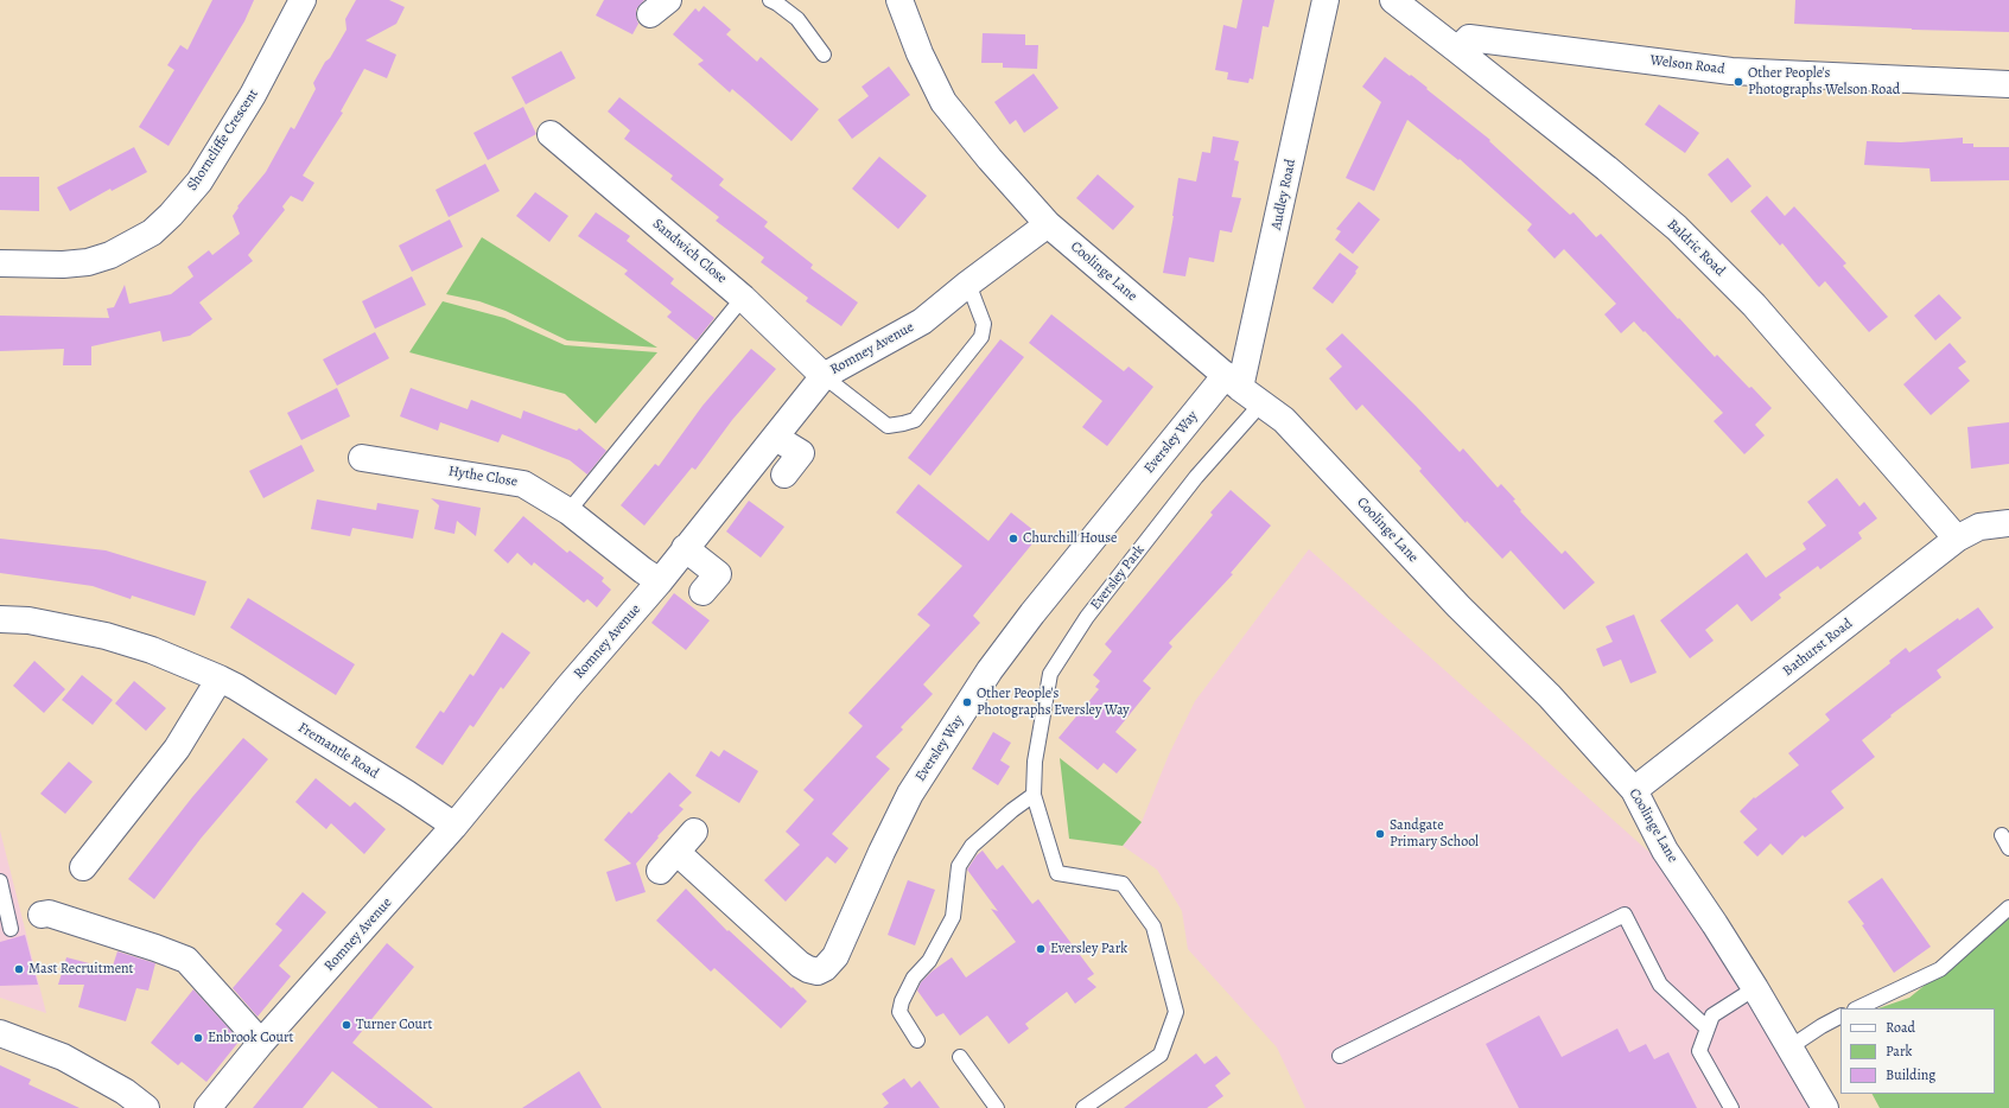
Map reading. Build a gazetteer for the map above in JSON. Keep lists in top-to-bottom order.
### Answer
{
  "streets": {
    "street": [
      "Welson Road",
      "Shorncliffe Crescent",
      "Audley Road",
      "Baldric Road",
      "Sandwich Close",
      "Coolinge Lane",
      "Romney Avenue",
      "Eversley Way",
      "Hythe Close",
      "Bathurst Road",
      "Fremantle Road"
    ],
    "lane": ["Eversley Park"]
  },
  "crossings": [
    ["Welson Road", "Baldric Road"],
    ["Audley Road", "Coolinge Lane"],
    ["Audley Road", "Eversley Way"],
    ["Baldric Road", "Bathurst Road"],
    ["Sandwich Close", "Romney Avenue"],
    ["Coolinge Lane", "Romney Avenue"],
    ["Coolinge Lane", "Eversley Way"],
    ["Coolinge Lane", "Eversley Park"],
    ["Coolinge Lane", "Bathurst Road"],
    ["Romney Avenue", "Hythe Close"],
    ["Romney Avenue", "Fremantle Road"]
  ],
  "places": [
    "Other People's Photographs Welson Road",
    "Churchill House",
    "Other People's Photographs Eversley Way",
    "Sandgate Primary School",
    "Eversley Park",
    "Mast Recruitment",
    "Turner Court",
    "Enbrook Court"
  ],
  "legend": ["Road", "Park", "Building"]
}
